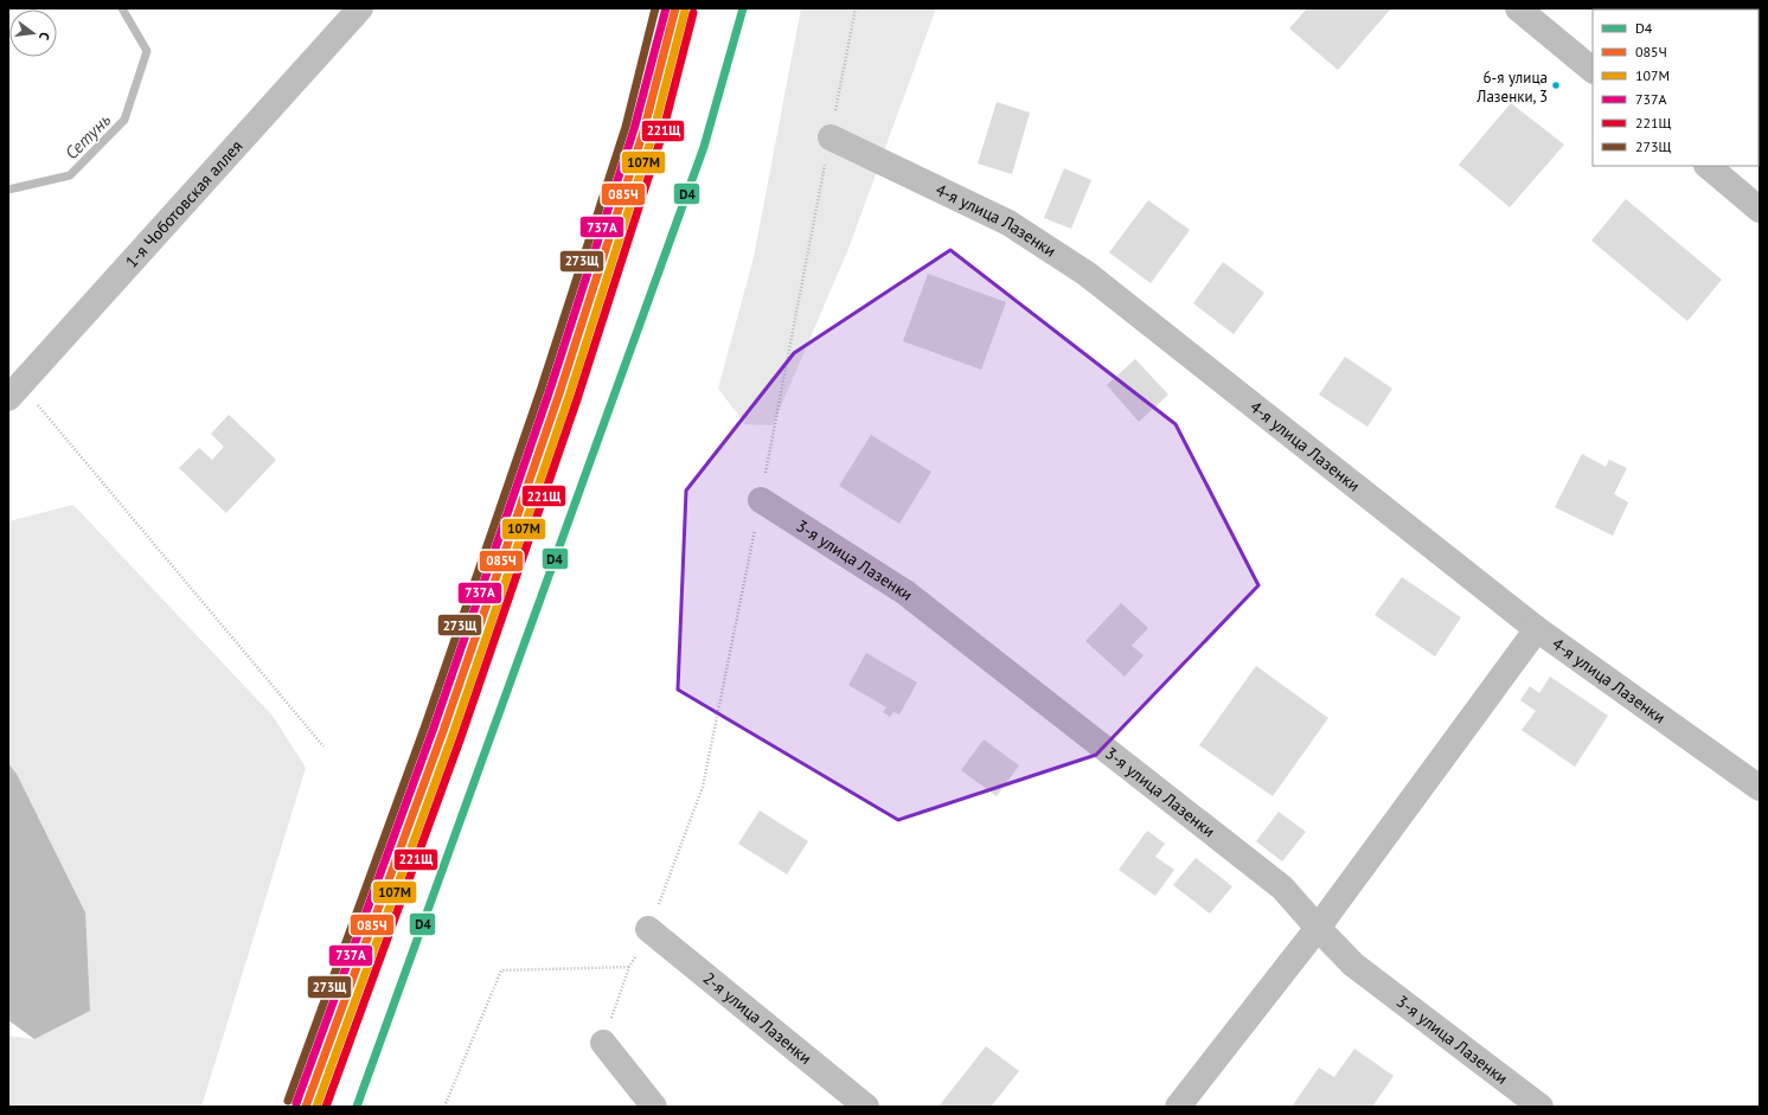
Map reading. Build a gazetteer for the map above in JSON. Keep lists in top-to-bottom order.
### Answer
{
  "streets": {
    "street": [
      "1-я Чоботовская аллея",
      "4-я улица Лазенки",
      "3-я улица Лазенки",
      "2-я улица Лазенки"
    ]
  },
  "water": ["Сетунь"],
  "places": ["6-я улица Лазенки, 3"],
  "lines": [
    "transit line D4",
    "transit line 085Ч",
    "transit line 737А",
    "transit line 273Щ",
    "transit line 107М",
    "transit line 221Щ"
  ],
  "legend": [
    "D4",
    "085Ч",
    "107М",
    "737А",
    "221Щ",
    "273Щ"
  ],
  "north": "right"
}
